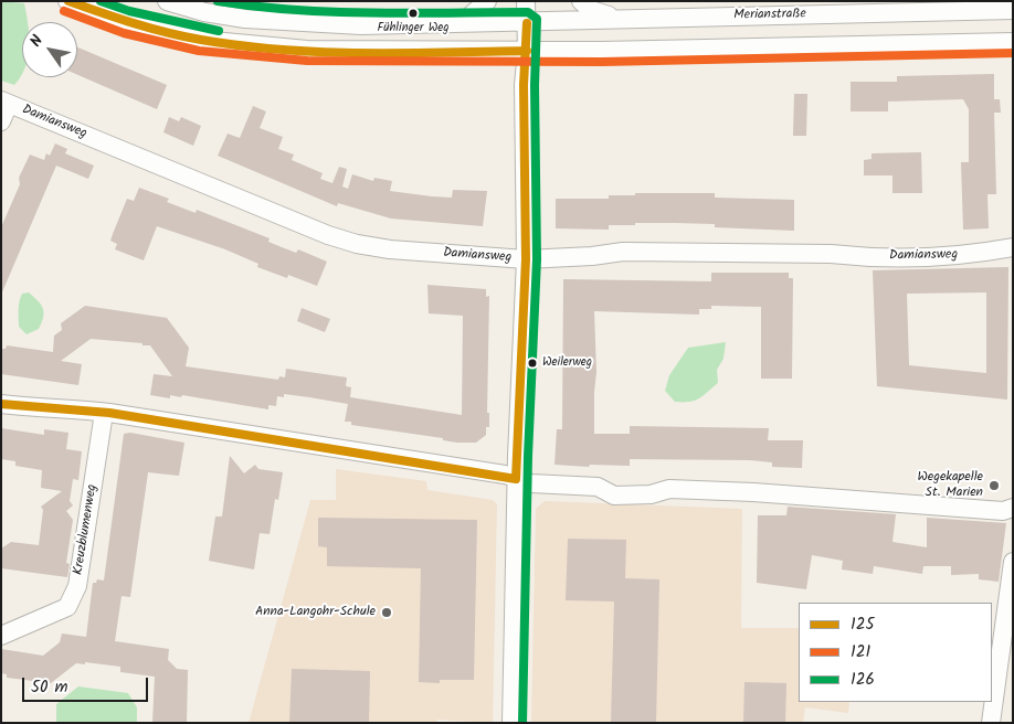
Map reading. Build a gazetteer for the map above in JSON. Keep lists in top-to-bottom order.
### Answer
{
  "streets": {
    "street": ["Merianstraße", "Damiansweg", "Kreuzblumenweg"]
  },
  "places": [
    "Fühlinger Weg",
    "Weilerweg",
    "Wegekapelle St. Marien",
    "Anna-Langohr-Schule"
  ],
  "lines": ["transit line 125", "transit line 126", "transit line 121"],
  "legend": ["125", "121", "126"],
  "scale_bar": "50 m",
  "north": "top left"
}
